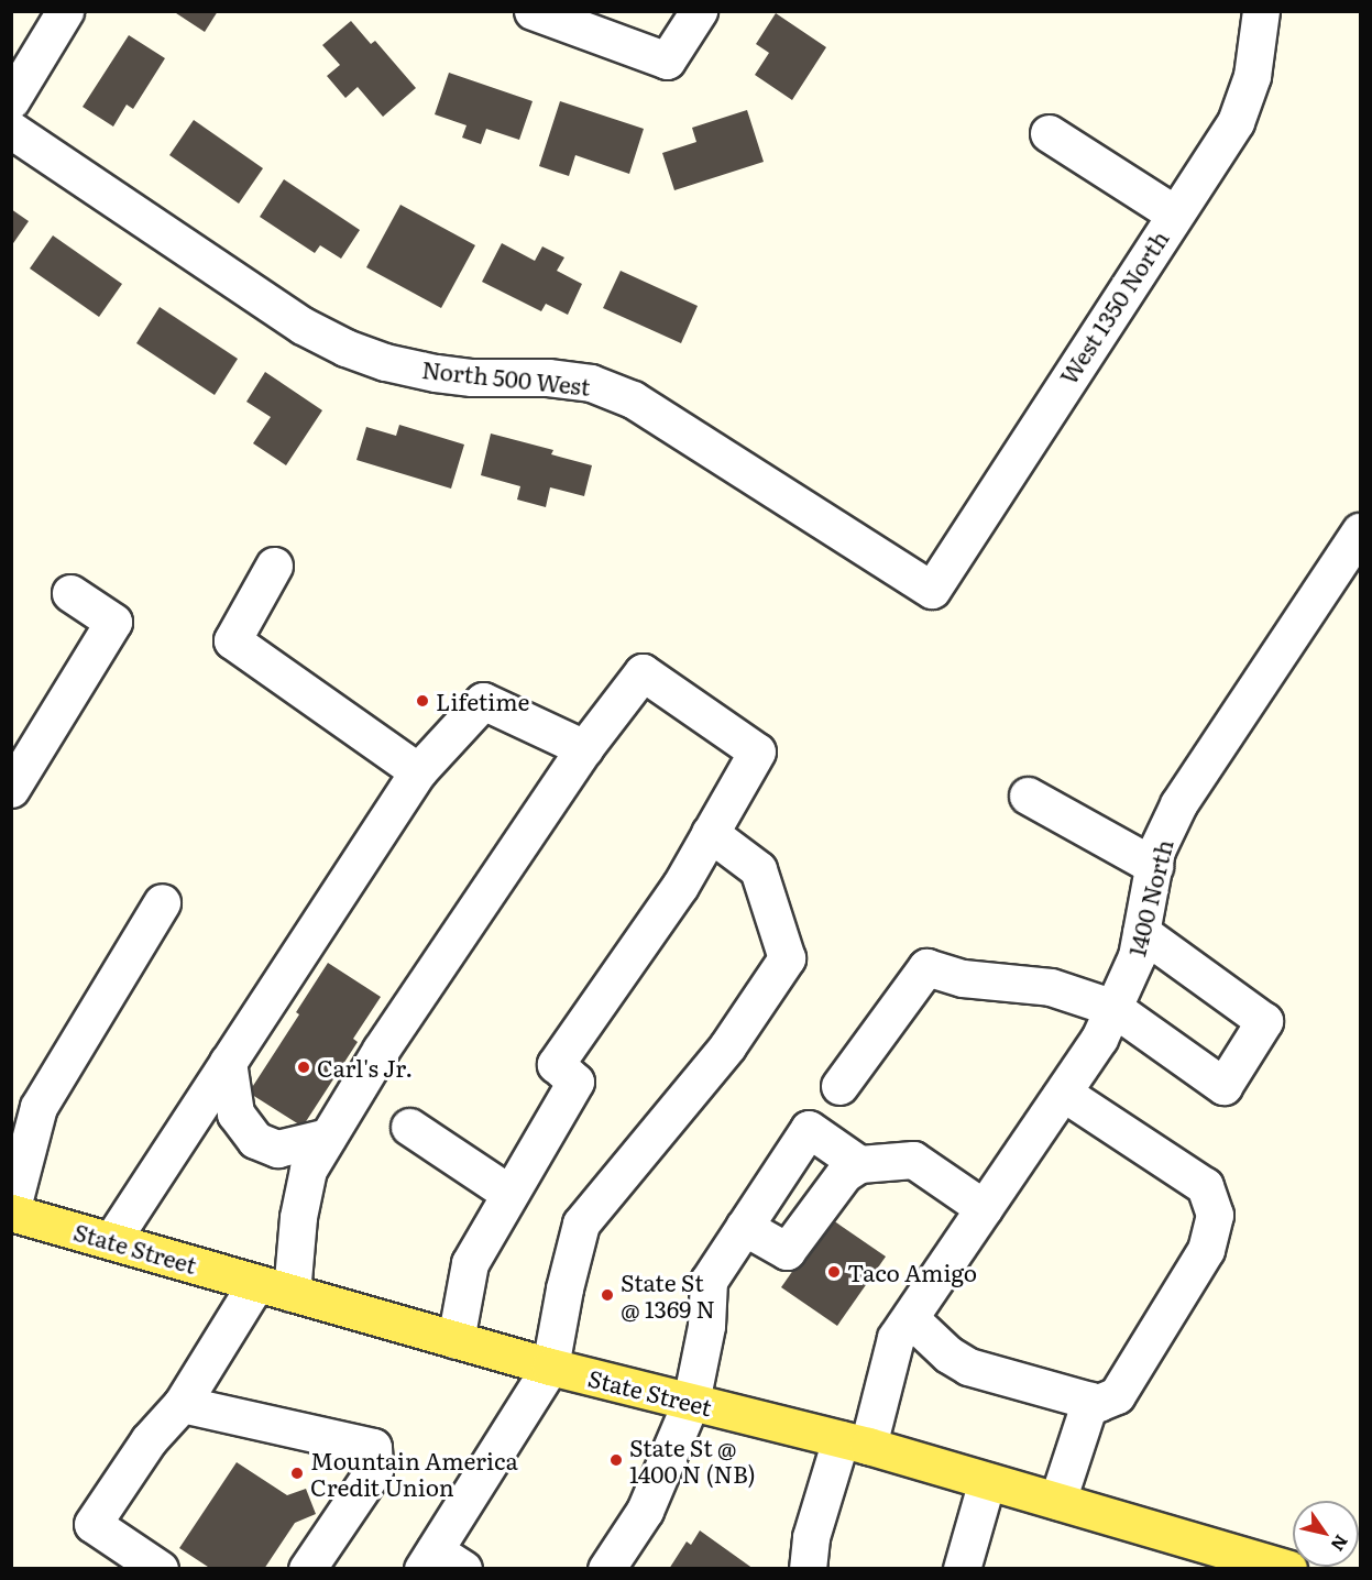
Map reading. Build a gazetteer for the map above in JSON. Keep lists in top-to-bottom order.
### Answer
{
  "streets": {
    "main road": ["State Street"],
    "street": ["West 1350 North", "North 500 West", "1400 North"]
  },
  "crossings": [
    ["West 1350 North", "North 500 West"],
    ["1400 North", "State Street"]
  ],
  "places": [
    "Lifetime",
    "Carl's Jr.",
    "Taco Amigo",
    "State St @ 1369 N",
    "State St @ 1400 N (NB)",
    "Mountain America Credit Union"
  ],
  "north": "bottom right"
}
